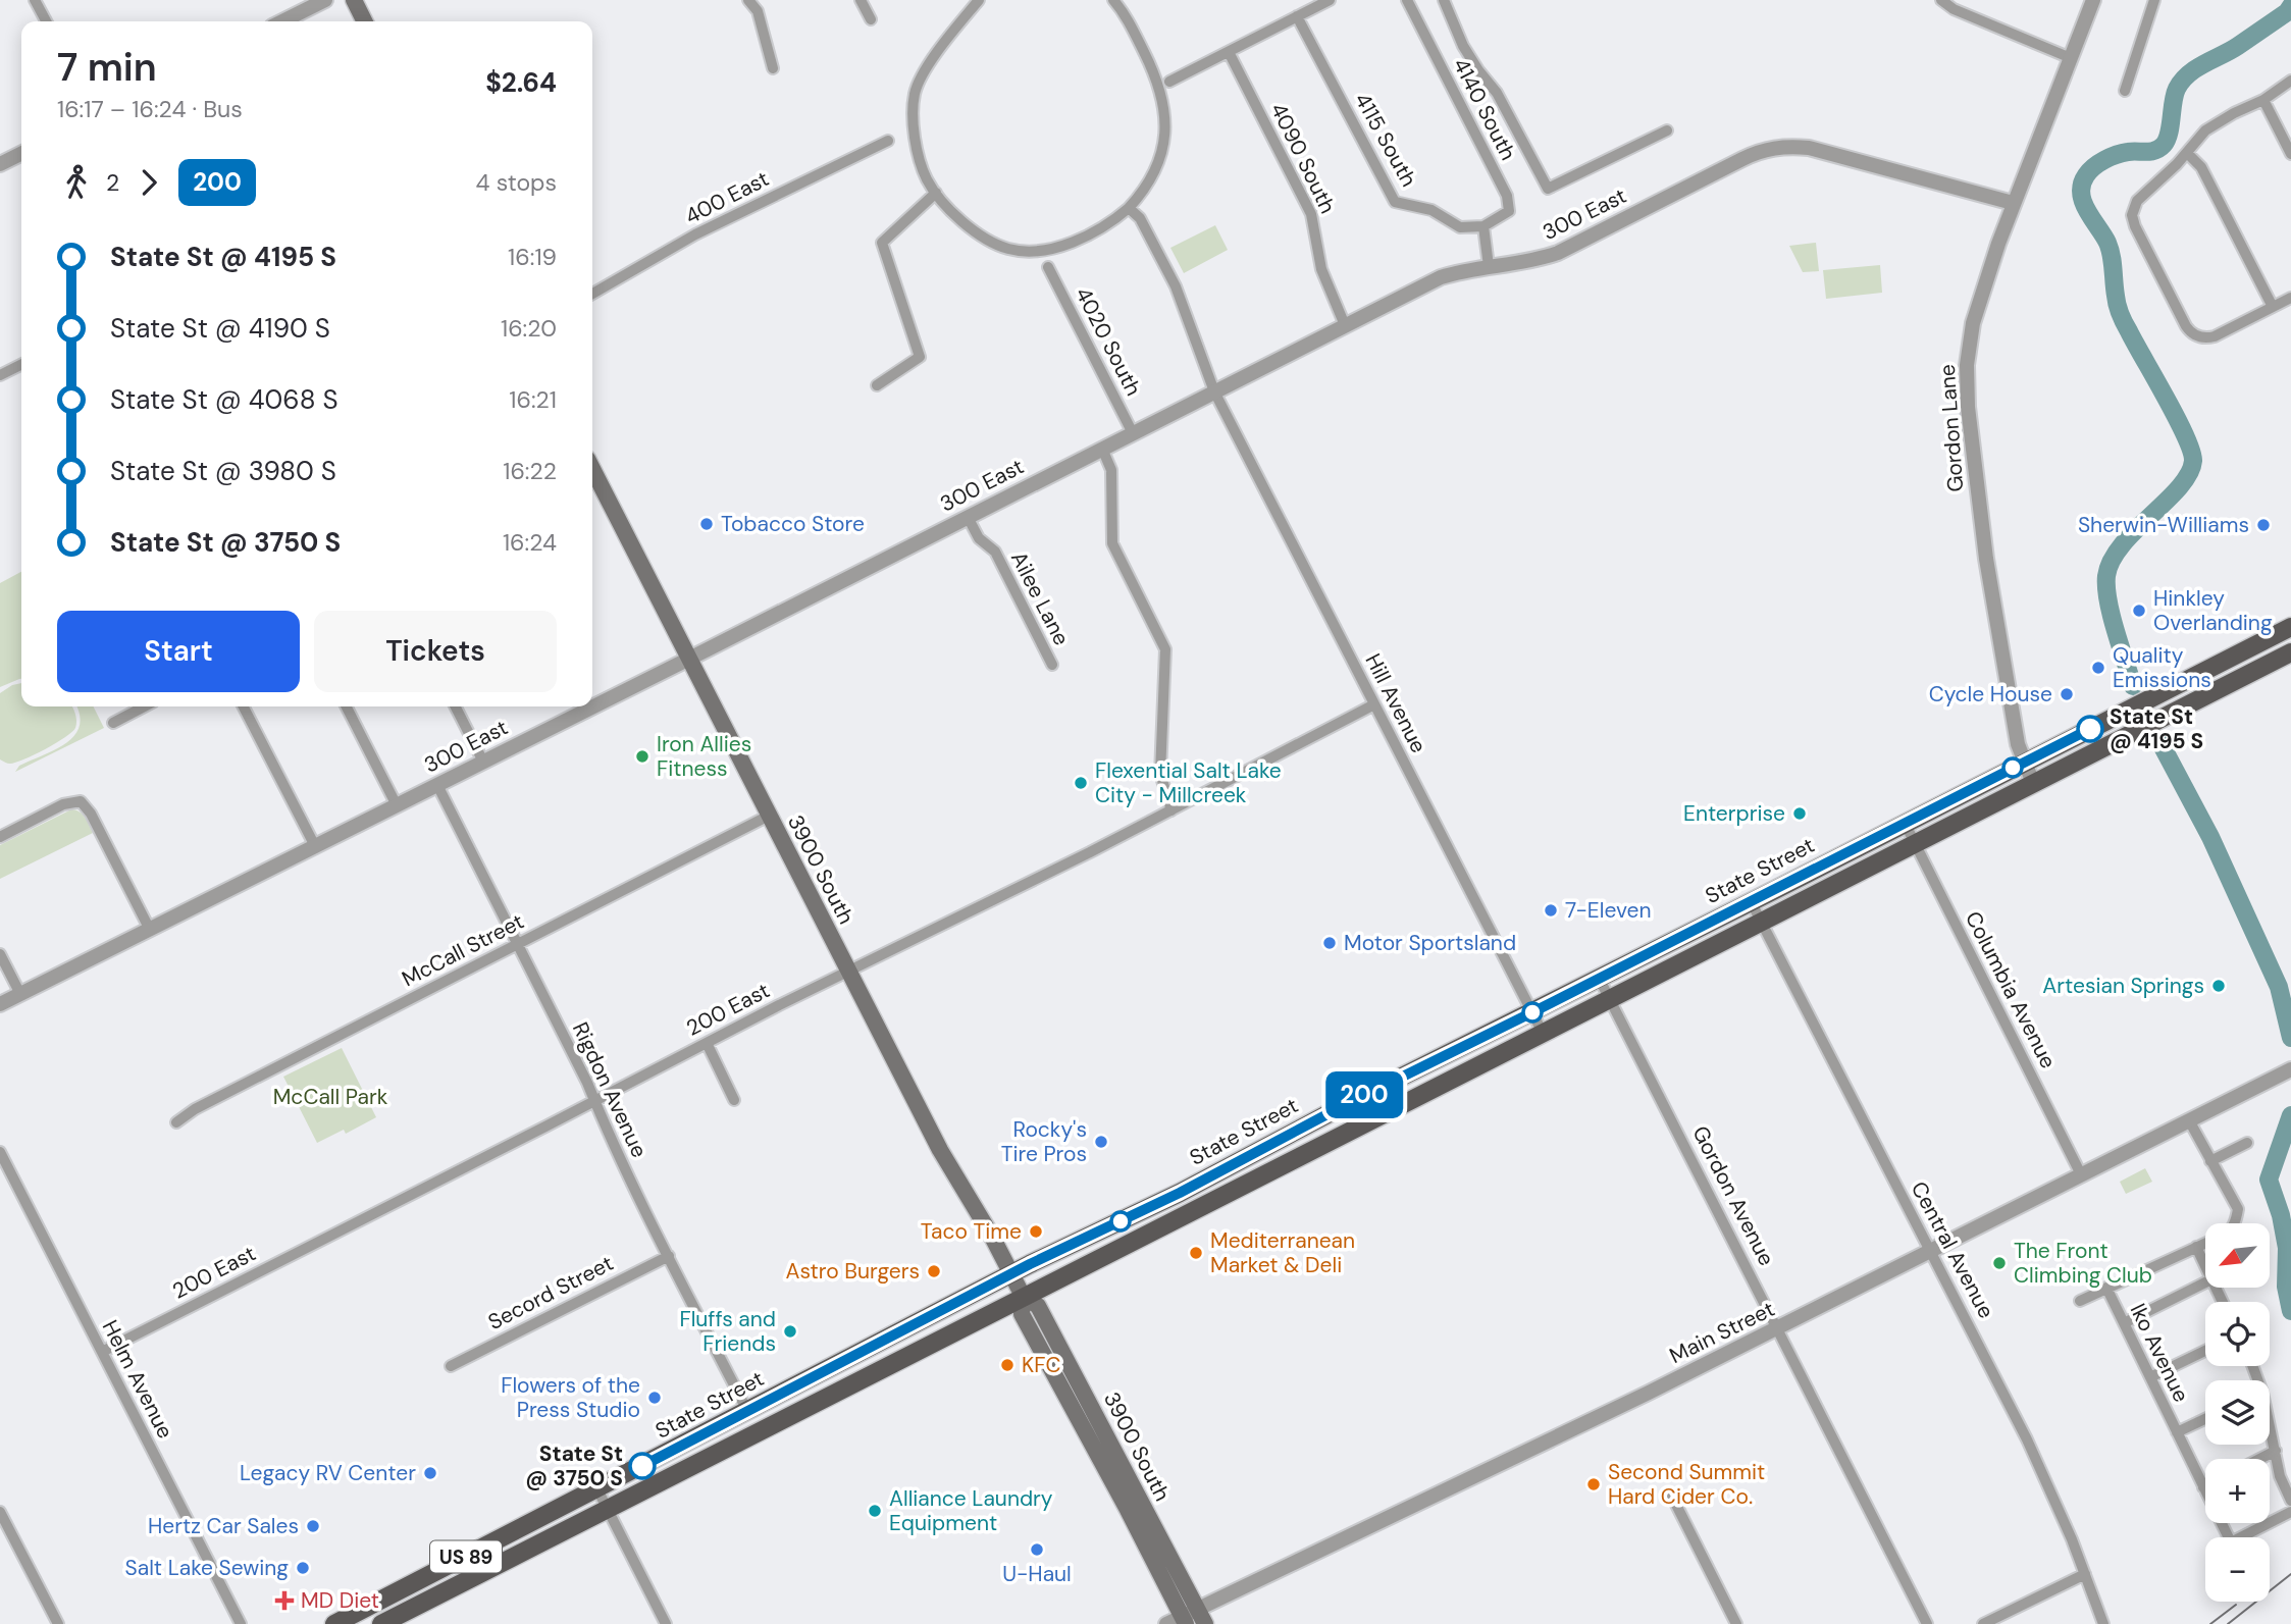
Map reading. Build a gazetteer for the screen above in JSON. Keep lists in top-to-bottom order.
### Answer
{
  "streets": {
    "main road": ["3900 South", "State Street", "US 89"],
    "street": [
      "4140 South",
      "4115 South",
      "4090 South",
      "400 East",
      "300 East",
      "4020 South",
      "Gordon Lane",
      "Ailee Lane",
      "Hill Avenue",
      "McCall Street",
      "Columbia Avenue",
      "200 East",
      "Rigdon Avenue",
      "Gordon Avenue",
      "Central Avenue",
      "Secord Street",
      "Main Street",
      "Iko Avenue",
      "Helm Avenue"
    ]
  },
  "crossings": [
    ["4140 South", "4115 South"],
    ["4090 South", "300 East"],
    ["300 East", "4020 South"],
    ["300 East", "Gordon Lane"],
    ["300 East", "Ailee Lane"],
    ["300 East", "Hill Avenue"],
    ["300 East", "3900 South"],
    ["300 East", "Rigdon Avenue"],
    ["Gordon Lane", "State Street"],
    ["Hill Avenue", "State Street"],
    ["Hill Avenue", "200 East"],
    ["3900 South", "State Street"],
    ["3900 South", "McCall Street"],
    ["3900 South", "200 East"],
    ["3900 South", "Main Street"],
    ["State Street", "Columbia Avenue"],
    ["State Street", "Rigdon Avenue"],
    ["State Street", "Gordon Avenue"],
    ["State Street", "Central Avenue"],
    ["McCall Street", "Rigdon Avenue"],
    ["Columbia Avenue", "Main Street"],
    ["200 East", "Rigdon Avenue"],
    ["200 East", "Helm Avenue"],
    ["Rigdon Avenue", "Secord Street"],
    ["Gordon Avenue", "Main Street"],
    ["Central Avenue", "Main Street"]
  ],
  "parks": ["McCall Park"],
  "places": {
    "other": [
      "Tobacco Store",
      "Sherwin-Williams",
      "Hinkley Overlanding",
      "Quality Emissions",
      "Cycle House",
      "State St @ 4195 S",
      "Iron Allies Fitness",
      "Flexential Salt Lake City - Millcreek",
      "Enterprise",
      "7-Eleven",
      "Motor Sportsland",
      "Artesian Springs",
      "Rocky's Tire Pros",
      "Taco Time",
      "Mediterranean Market & Deli",
      "The Front Climbing Club",
      "Astro Burgers",
      "Fluffs and Friends",
      "KFC",
      "Flowers of the Press Studio",
      "State St @ 3750 S",
      "Legacy RV Center",
      "Second Summit Hard Cider Co.",
      "Alliance Laundry Equipment",
      "Hertz Car Sales",
      "U-Haul",
      "Salt Lake Sewing"
    ],
    "health": ["MD Diet"]
  },
  "lines": ["bus line 200"],
  "north": "bottom left",
  "page": {
    "on_map": "200",
    "heading": ["7 min", "16:17 – 16:24 · Bus", "$2.64"],
    "legs": ["2", "200", "4 stops"],
    "list": [
      {
        "name": "State St @ 4195 S",
        "value": "16:19"
      },
      {
        "name": "State St @ 4190 S",
        "value": "16:20"
      },
      {
        "name": "State St @ 4068 S",
        "value": "16:21"
      },
      {
        "name": "State St @ 3980 S",
        "value": "16:22"
      },
      {
        "name": "State St @ 3750 S",
        "value": "16:24"
      }
    ],
    "buttons": ["Start", "Tickets"],
    "map_buttons": ["+", "−"]
  }
}
